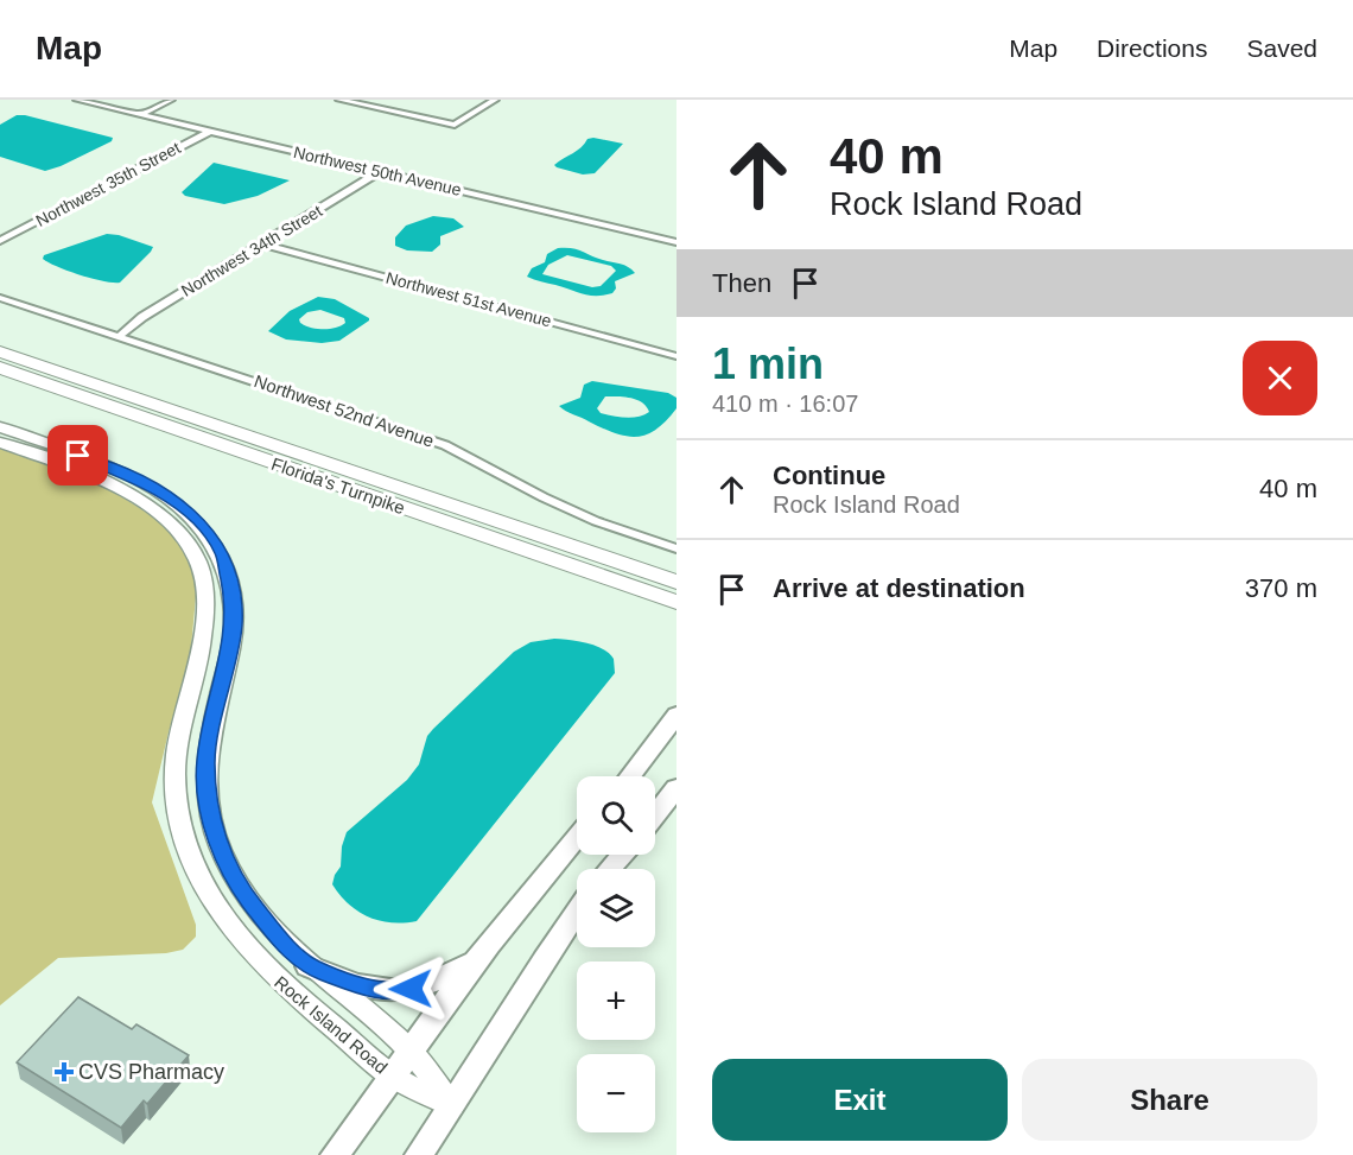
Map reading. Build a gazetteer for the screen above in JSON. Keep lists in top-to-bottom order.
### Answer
{
  "streets": {
    "highway": ["Florida's Turnpike"],
    "main road": ["Rock Island Road"],
    "street": [
      "Northwest 50th Avenue",
      "Northwest 35th Street",
      "Northwest 34th Street",
      "Northwest 51st Avenue",
      "Northwest 52nd Avenue"
    ]
  },
  "crossings": [
    ["Northwest 50th Avenue", "Northwest 35th Street"],
    ["Northwest 50th Avenue", "Northwest 34th Street"],
    ["Northwest 34th Street", "Northwest 51st Avenue"],
    ["Northwest 34th Street", "Northwest 52nd Avenue"]
  ],
  "places": {
    "health": ["CVS Pharmacy"]
  },
  "page": {
    "header": "Map",
    "nav": ["Map", "Directions", "Saved"],
    "turn": ["40 m", "Rock Island Road"],
    "then": "Then",
    "heading": ["1 min", "410 m · 16:07"],
    "list": [
      {
        "name": "Continue",
        "note": "Rock Island Road",
        "value": "40 m"
      },
      {
        "name": "Arrive at destination",
        "value": "370 m"
      }
    ],
    "map_buttons": ["+", "−"],
    "buttons": ["Exit", "Share"]
  }
}
